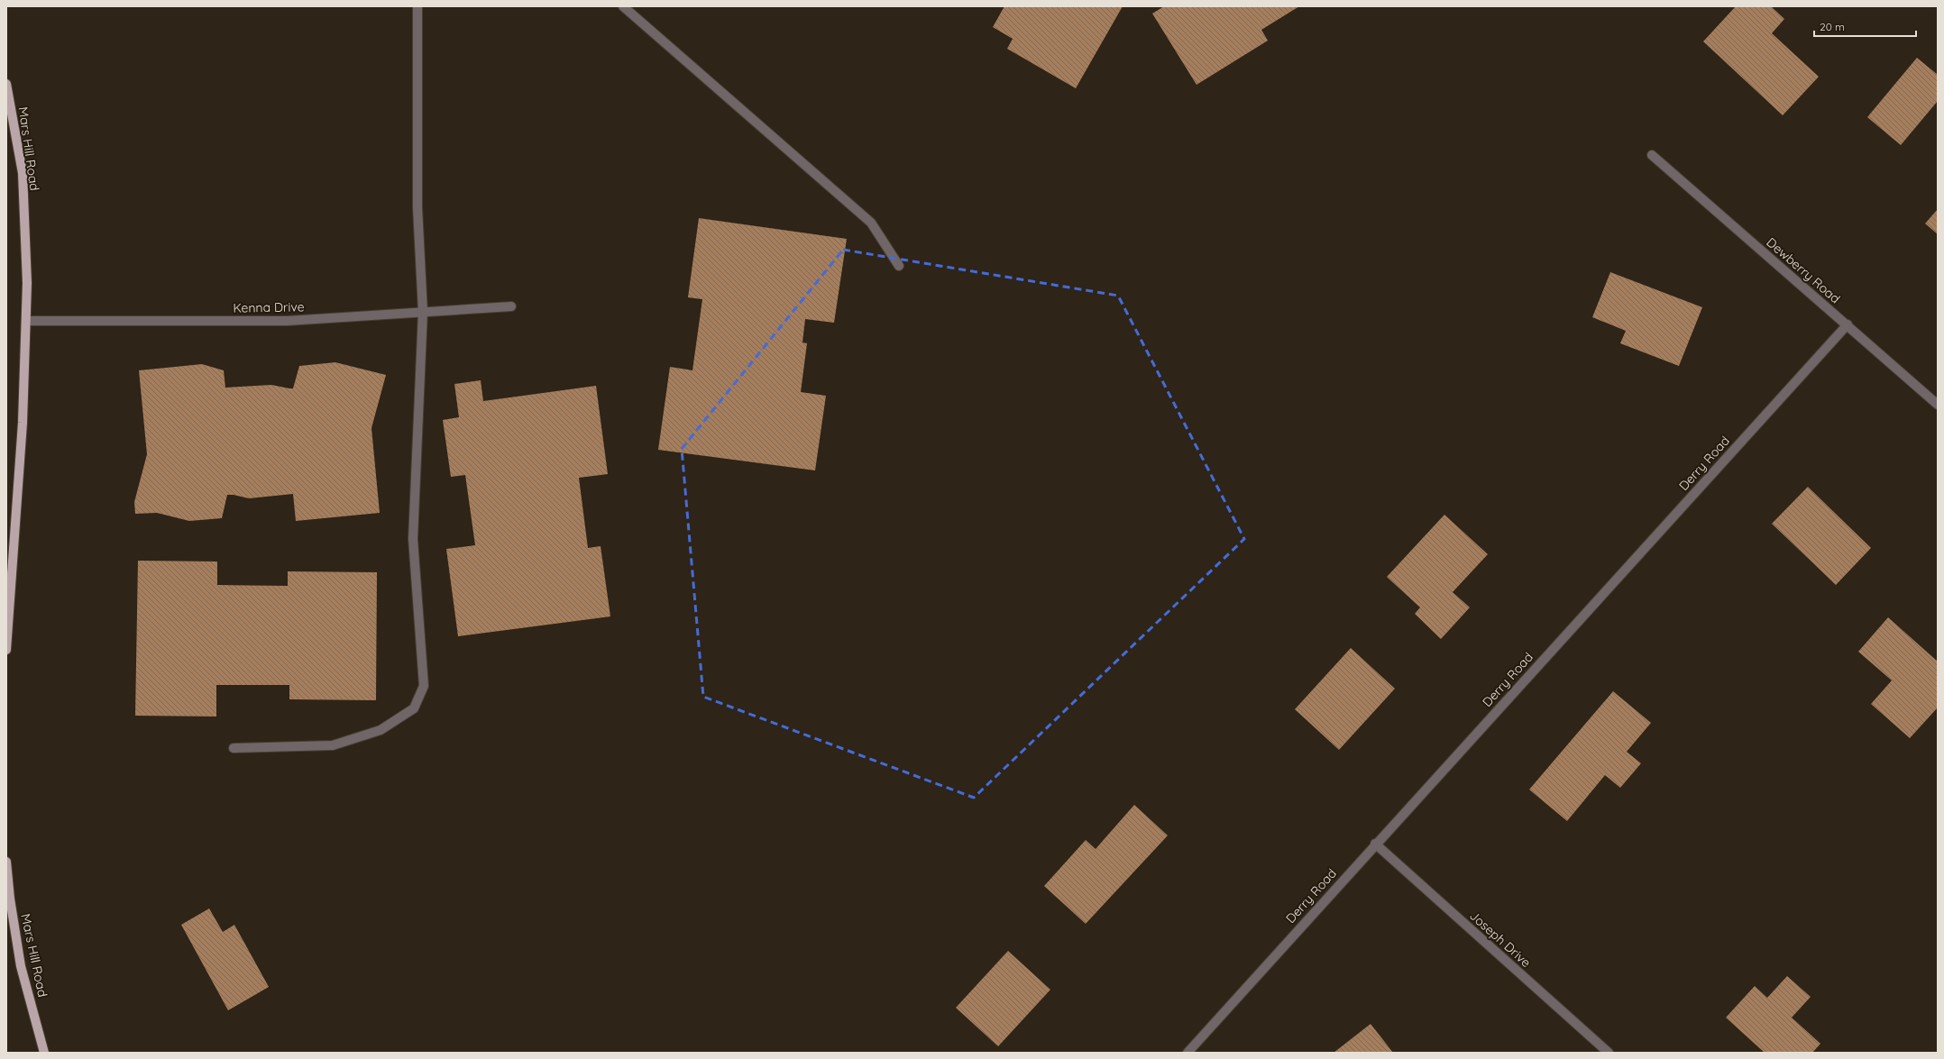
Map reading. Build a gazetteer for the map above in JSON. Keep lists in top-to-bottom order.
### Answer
{
  "streets": {
    "main road": ["Mars Hill Road"],
    "street": [
      "Dewberry Road",
      "Kenna Drive",
      "Derry Road",
      "Joseph Drive"
    ]
  },
  "crossings": [
    ["Mars Hill Road", "Kenna Drive"],
    ["Dewberry Road", "Derry Road"],
    ["Derry Road", "Joseph Drive"]
  ],
  "scale_bar": "20 m"
}
